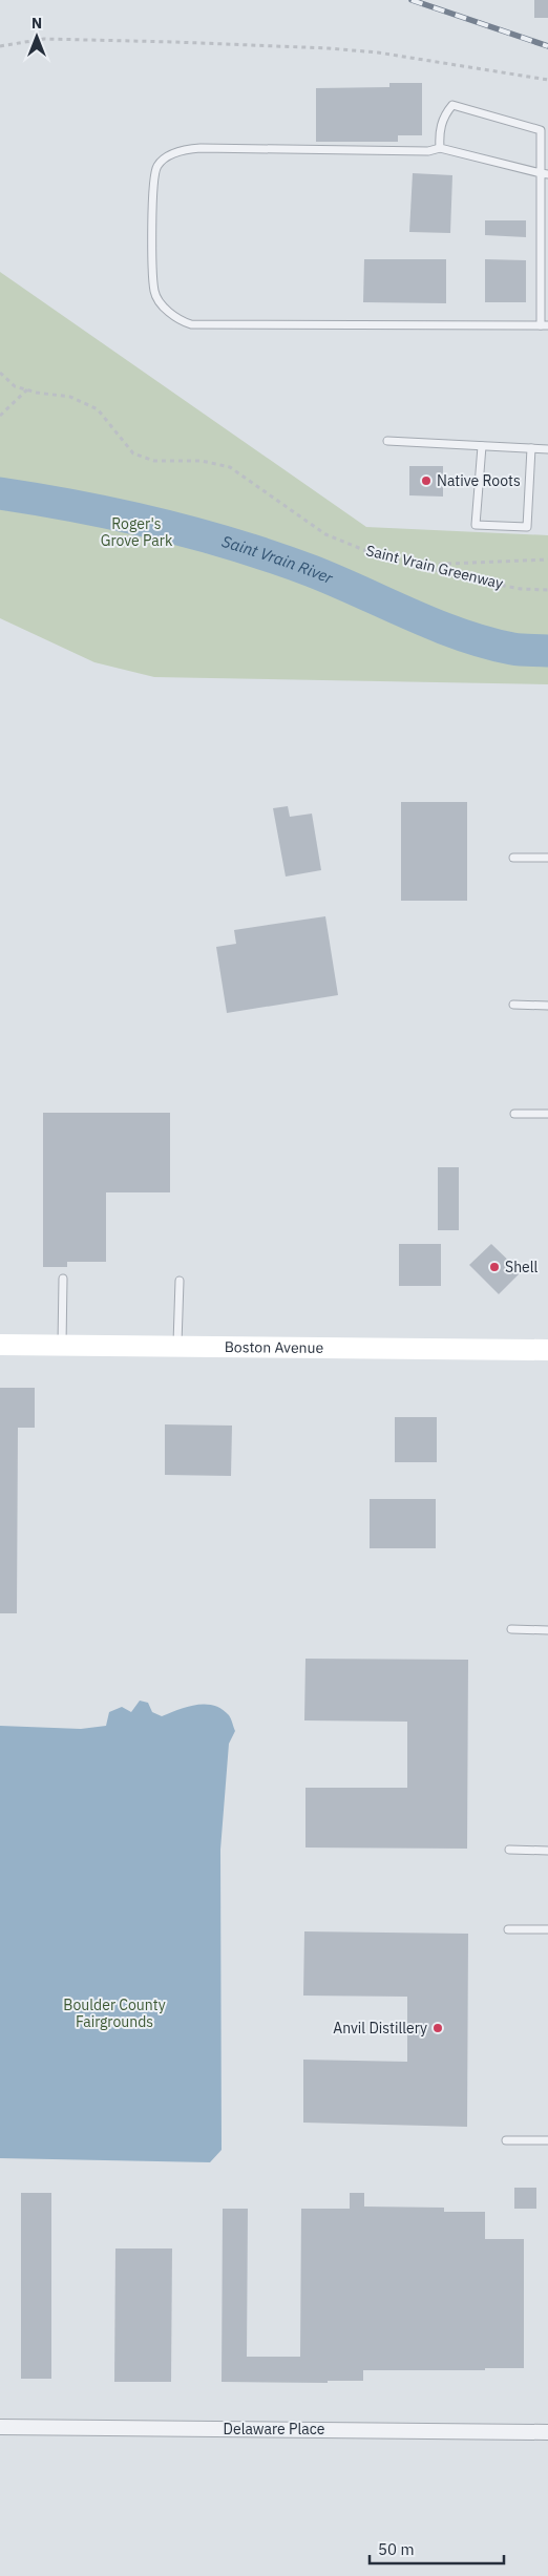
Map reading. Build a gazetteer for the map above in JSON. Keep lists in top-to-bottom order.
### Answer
{
  "streets": {
    "street": ["Boston Avenue", "Delaware Place"],
    "path": ["Saint Vrain Greenway"]
  },
  "water": ["Saint Vrain River"],
  "parks": ["Roger's Grove Park", "Boulder County Fairgrounds"],
  "places": ["Native Roots", "Shell", "Anvil Distillery"],
  "scale_bar": "50 m",
  "north": "top"
}
